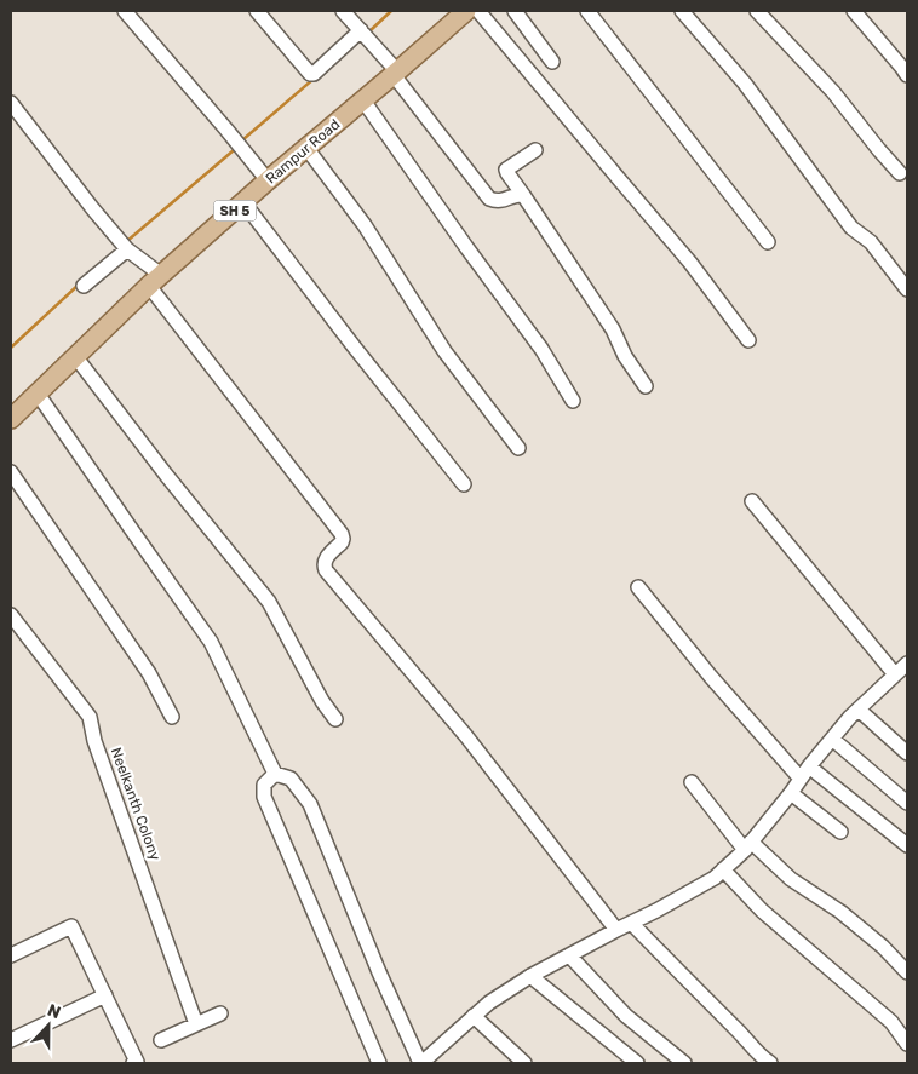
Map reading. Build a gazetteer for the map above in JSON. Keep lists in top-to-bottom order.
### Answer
{
  "streets": {
    "main road": ["Rampur Road", "SH 5"],
    "street": ["Neelkanth Colony"]
  },
  "north": "top"
}
